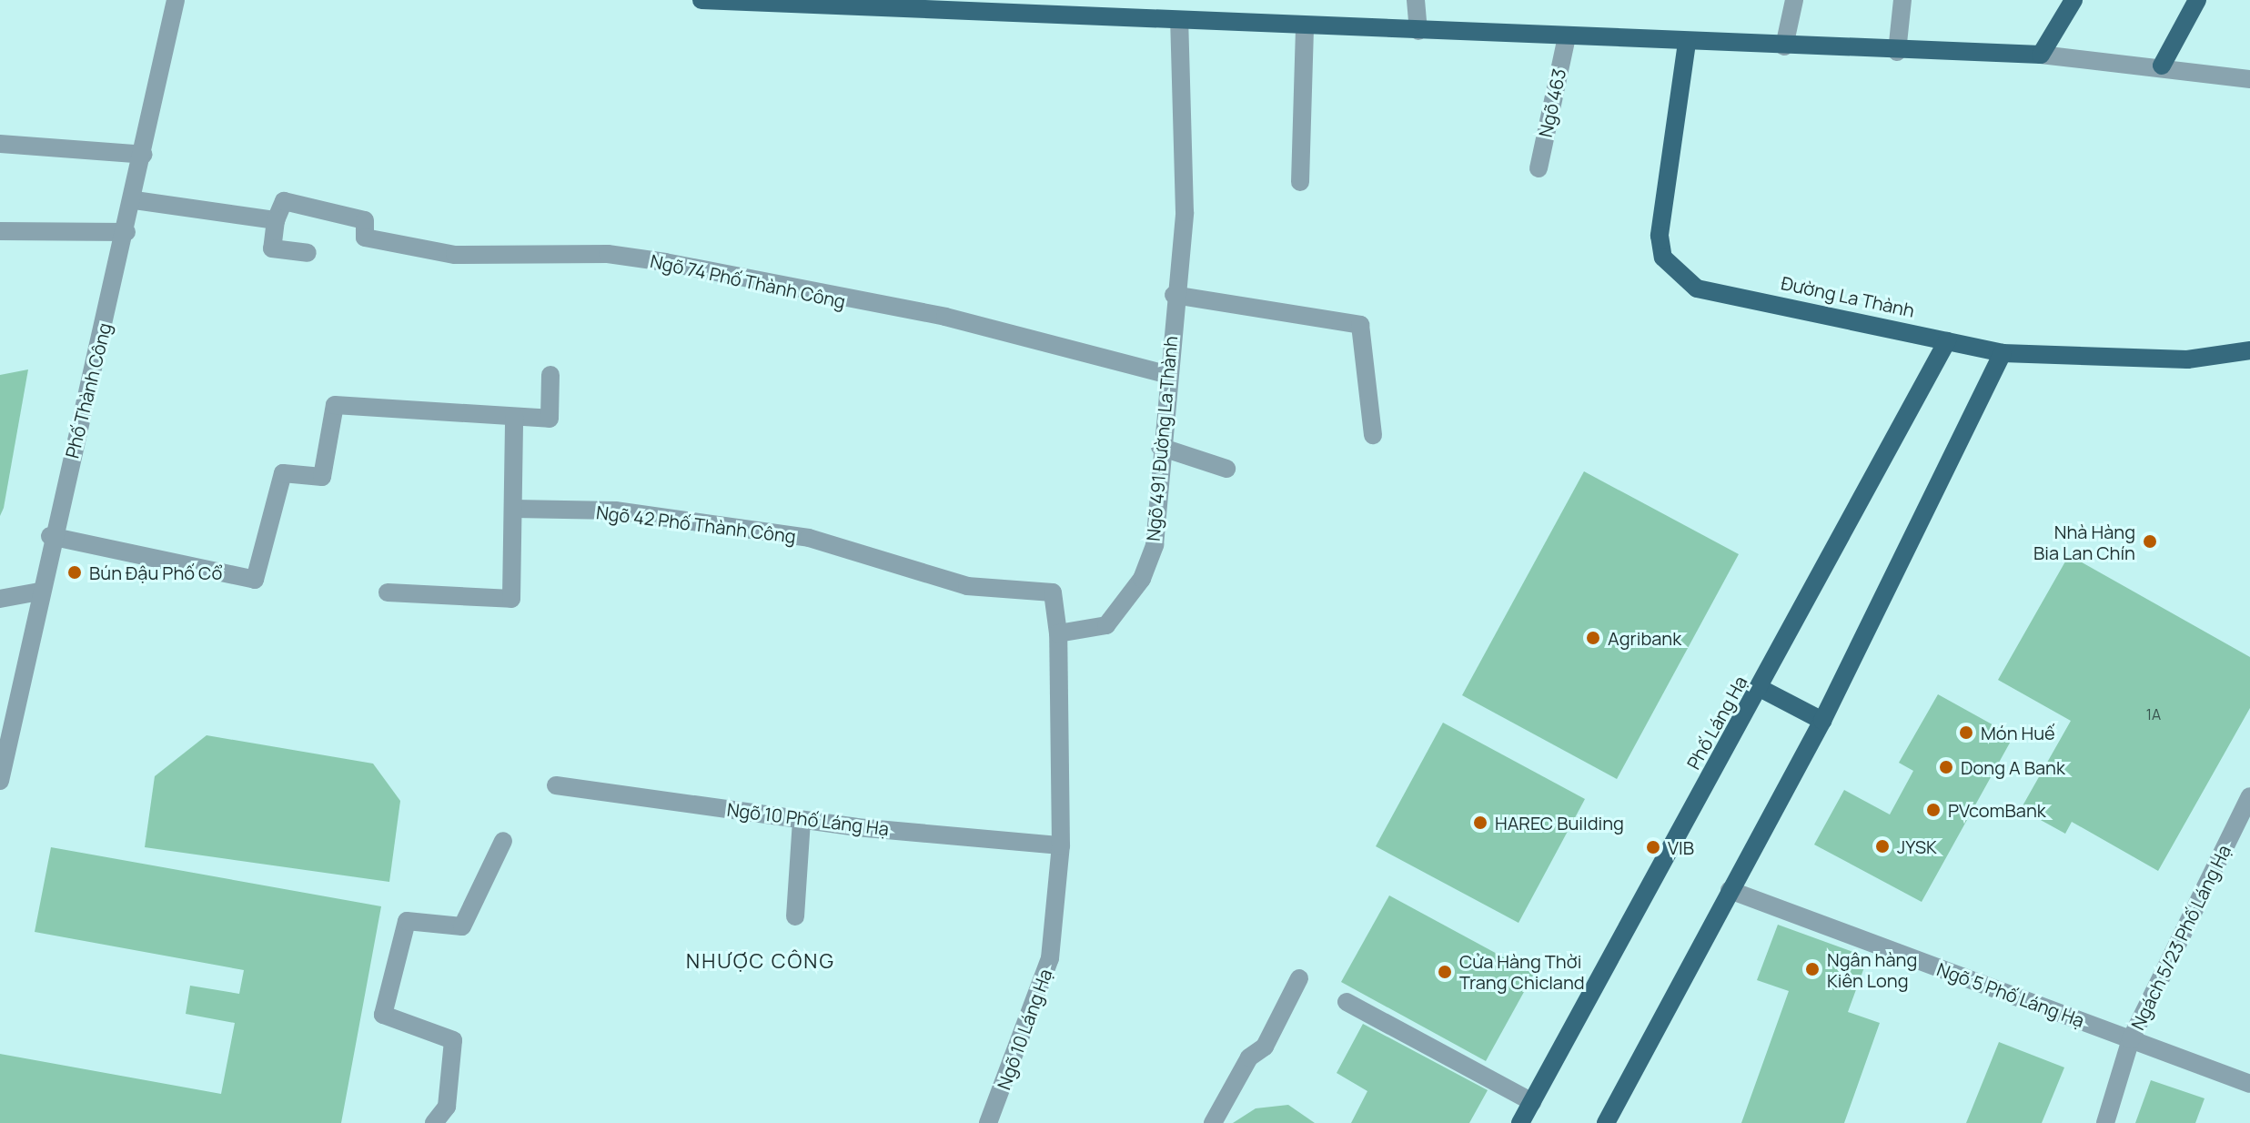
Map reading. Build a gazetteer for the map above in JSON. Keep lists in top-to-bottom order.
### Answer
{
  "streets": {
    "main road": ["Đường La Thành", "Phố Láng Hạ"],
    "street": [
      "Ngõ 463",
      "Ngõ 74 Phố Thành Công",
      "Phố Thành Công",
      "Ngõ 491 Đường La Thành",
      "Ngõ 42 Phố Thành Công",
      "Ngõ 10 Phố Láng Hạ",
      "Ngách 5/23 Phố Láng Hạ",
      "Ngõ 5 Phố Láng Hạ",
      "Ngõ 10 Láng Hạ"
    ]
  },
  "crossings": [
    ["Ngõ 74 Phố Thành Công", "Ngõ 491 Đường La Thành"],
    ["Đường La Thành", "Phố Láng Hạ"],
    ["Ngõ 491 Đường La Thành", "Ngõ 42 Phố Thành Công"],
    ["Ngõ 10 Phố Láng Hạ", "Ngõ 10 Láng Hạ"],
    ["Ngách 5/23 Phố Láng Hạ", "Ngõ 5 Phố Láng Hạ"]
  ],
  "districts": ["NHƯỢC CÔNG"],
  "places": [
    "Nhà Hàng Bia Lan Chín",
    "Bún Đậu Phố Cổ",
    "Agribank",
    "Món Huế",
    "Dong A Bank",
    "PVcomBank",
    "HAREC Building",
    "JYSK",
    "VIB",
    "Ngân hàng Kiên Long",
    "Cửa Hàng Thời Trang Chicland"
  ],
  "house_numbers": ["1A"]
}
